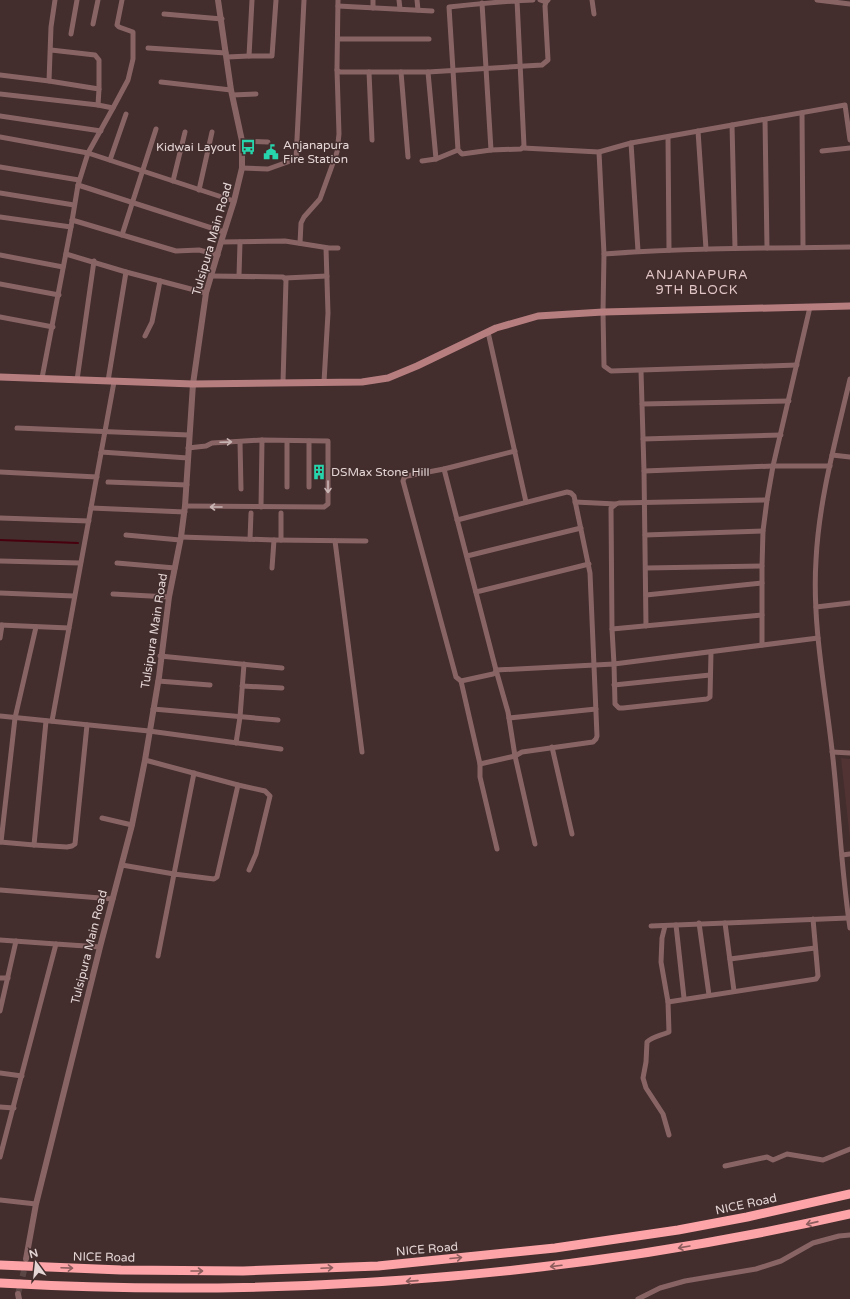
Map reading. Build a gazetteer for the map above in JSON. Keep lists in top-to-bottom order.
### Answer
{
  "streets": {
    "highway": ["NICE Road"],
    "street": ["Tulsipura Main Road"]
  },
  "districts": ["ANJANAPURA 9TH BLOCK"],
  "places": {
    "bus stop": ["Kidwai Layout"],
    "public building": ["Anjanapura Fire Station"],
    "building": ["DSMax Stone Hill"]
  },
  "north": "top"
}
